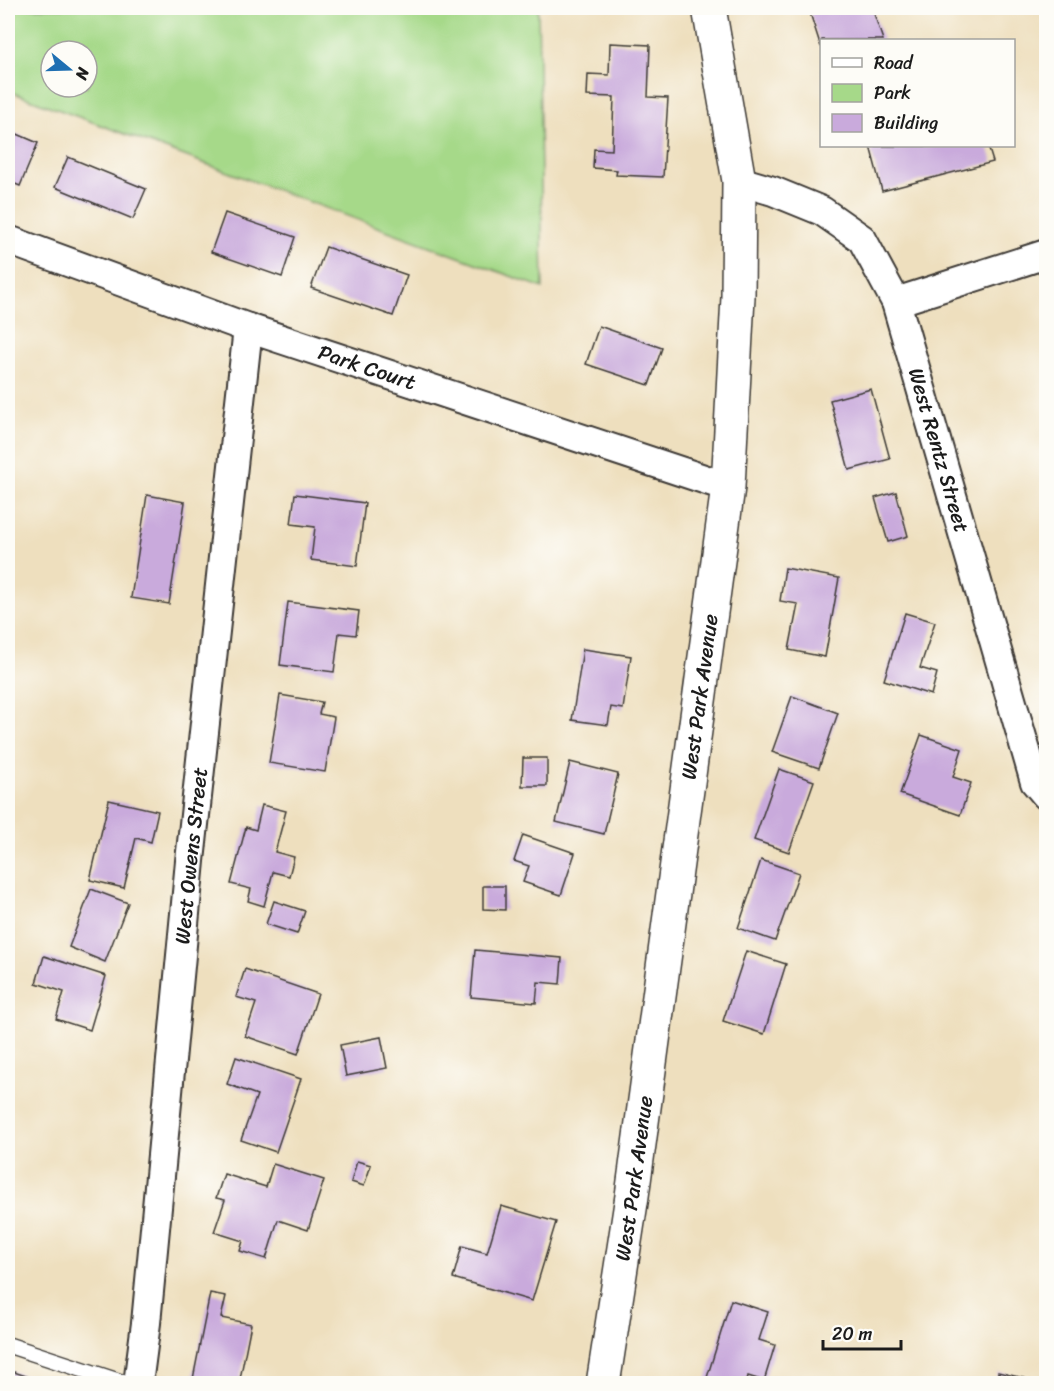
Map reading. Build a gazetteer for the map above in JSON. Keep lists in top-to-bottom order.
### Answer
{
  "streets": {
    "street": [
      "Park Court",
      "West Rentz Street",
      "West Park Avenue",
      "West Owens Street"
    ]
  },
  "crossings": [
    ["Park Court", "West Park Avenue"],
    ["Park Court", "West Owens Street"],
    ["West Rentz Street", "West Park Avenue"]
  ],
  "legend": ["Road", "Park", "Building"],
  "scale_bar": "20 m",
  "north": "right"
}
